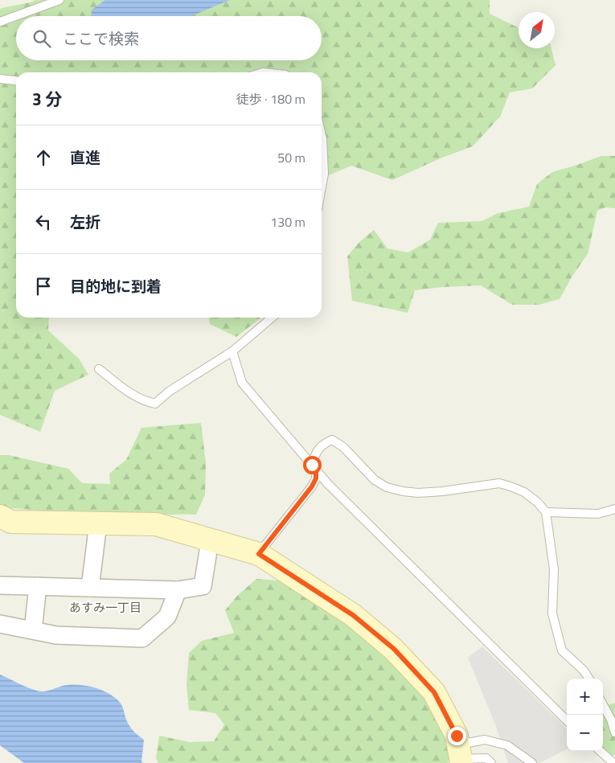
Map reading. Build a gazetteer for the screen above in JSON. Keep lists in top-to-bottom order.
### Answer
{
  "districts": ["あすみ一丁目"],
  "north": "top right",
  "page": {
    "search": "ここで検索",
    "heading": ["3 分", "徒歩 · 180 m"],
    "list": [
      ["直進", "50 m"],
      ["左折", "130 m"],
      "目的地に到着"
    ],
    "map_buttons": ["+", "−"]
  }
}
